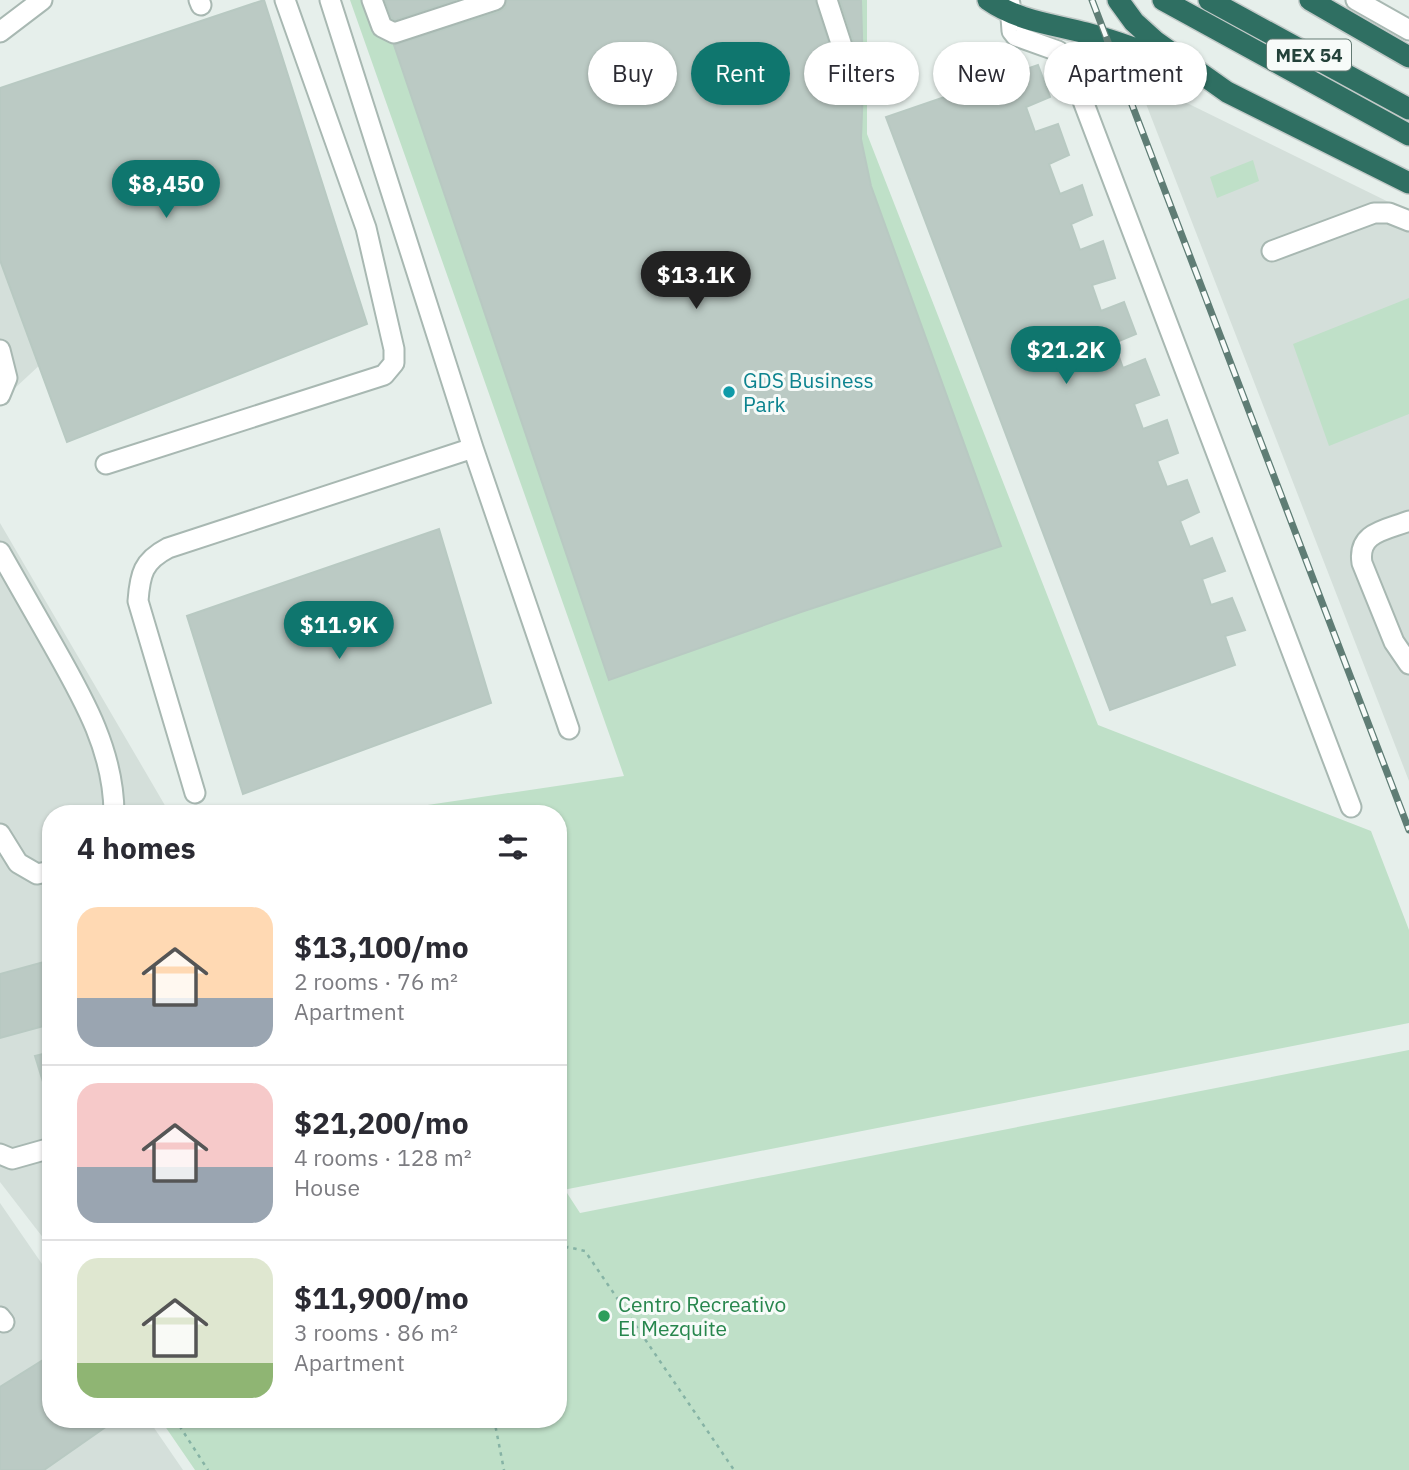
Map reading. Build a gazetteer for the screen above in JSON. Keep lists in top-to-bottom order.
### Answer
{
  "streets": {
    "highway": ["MEX 54"]
  },
  "places": ["GDS Business Park", "Centro Recreativo El Mezquite"],
  "page": {
    "chip": [
      "Buy",
      "Rent",
      "Filters",
      "New",
      "Apartment"
    ],
    "price": [
      "$8,450",
      "$13.1K",
      "$21.2K",
      "$11.9K"
    ],
    "heading": "4 homes",
    "list": [
      {
        "name": "$13,100/mo",
        "note": "2 rooms · 76 m² · Apartment"
      },
      {
        "name": "$21,200/mo",
        "note": "4 rooms · 128 m² · House"
      },
      {
        "name": "$11,900/mo",
        "note": "3 rooms · 86 m² · Apartment"
      }
    ]
  }
}
